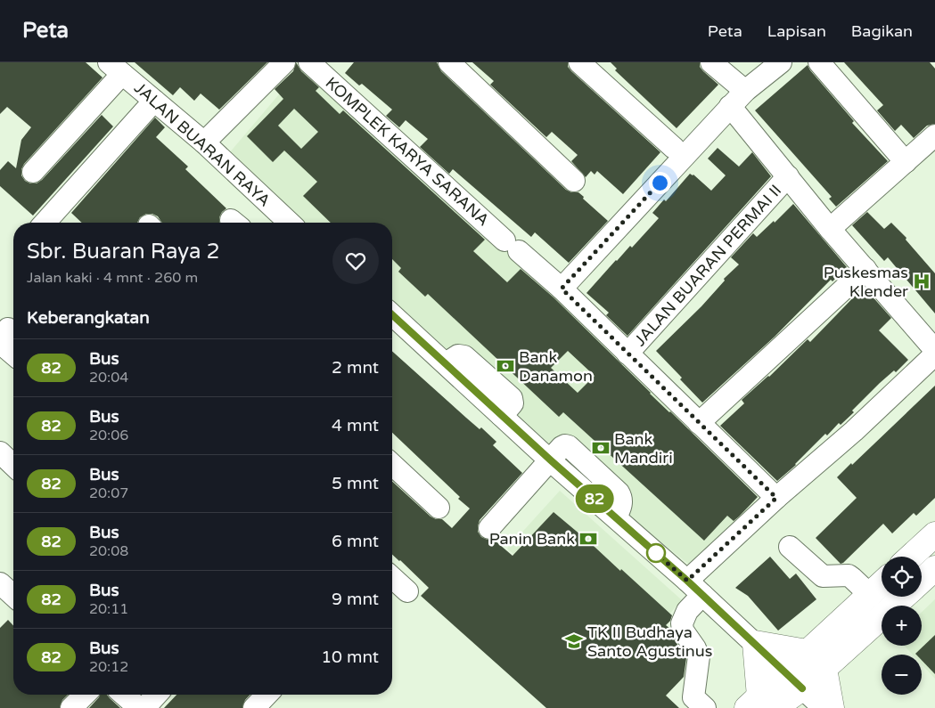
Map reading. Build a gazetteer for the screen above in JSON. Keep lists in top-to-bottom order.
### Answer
{
  "streets": {
    "street": ["JALAN BUARAN RAYA", "KOMPLEK KARYA SARANA", "JALAN BUARAN PERMAI II"]
  },
  "crossings": [
    ["KOMPLEK KARYA SARANA", "JALAN BUARAN PERMAI II"]
  ],
  "places": {
    "hospital": ["Puskesmas Klender"],
    "bank": ["Bank Danamon", "Bank Mandiri", "Panin Bank"],
    "school or university": ["TK II Budhaya Santo Agustinus"]
  },
  "lines": ["bus line 82"],
  "page": {
    "header": "Peta",
    "nav": ["Peta", "Lapisan", "Bagikan"],
    "on_map": "82",
    "heading": [
      ["Sbr. Buaran Raya 2", "Jalan kaki · 4 mnt · 260 m"],
      "Keberangkatan"
    ],
    "list": [
      {
        "mark": "82",
        "name": "Bus",
        "note": "20:04",
        "value": "2 mnt"
      },
      {
        "mark": "82",
        "name": "Bus",
        "note": "20:06",
        "value": "4 mnt"
      },
      {
        "mark": "82",
        "name": "Bus",
        "note": "20:07",
        "value": "5 mnt"
      },
      {
        "mark": "82",
        "name": "Bus",
        "note": "20:08",
        "value": "6 mnt"
      },
      {
        "mark": "82",
        "name": "Bus",
        "note": "20:11",
        "value": "9 mnt"
      },
      {
        "mark": "82",
        "name": "Bus",
        "note": "20:12",
        "value": "10 mnt"
      }
    ],
    "map_buttons": ["+", "−"]
  }
}
